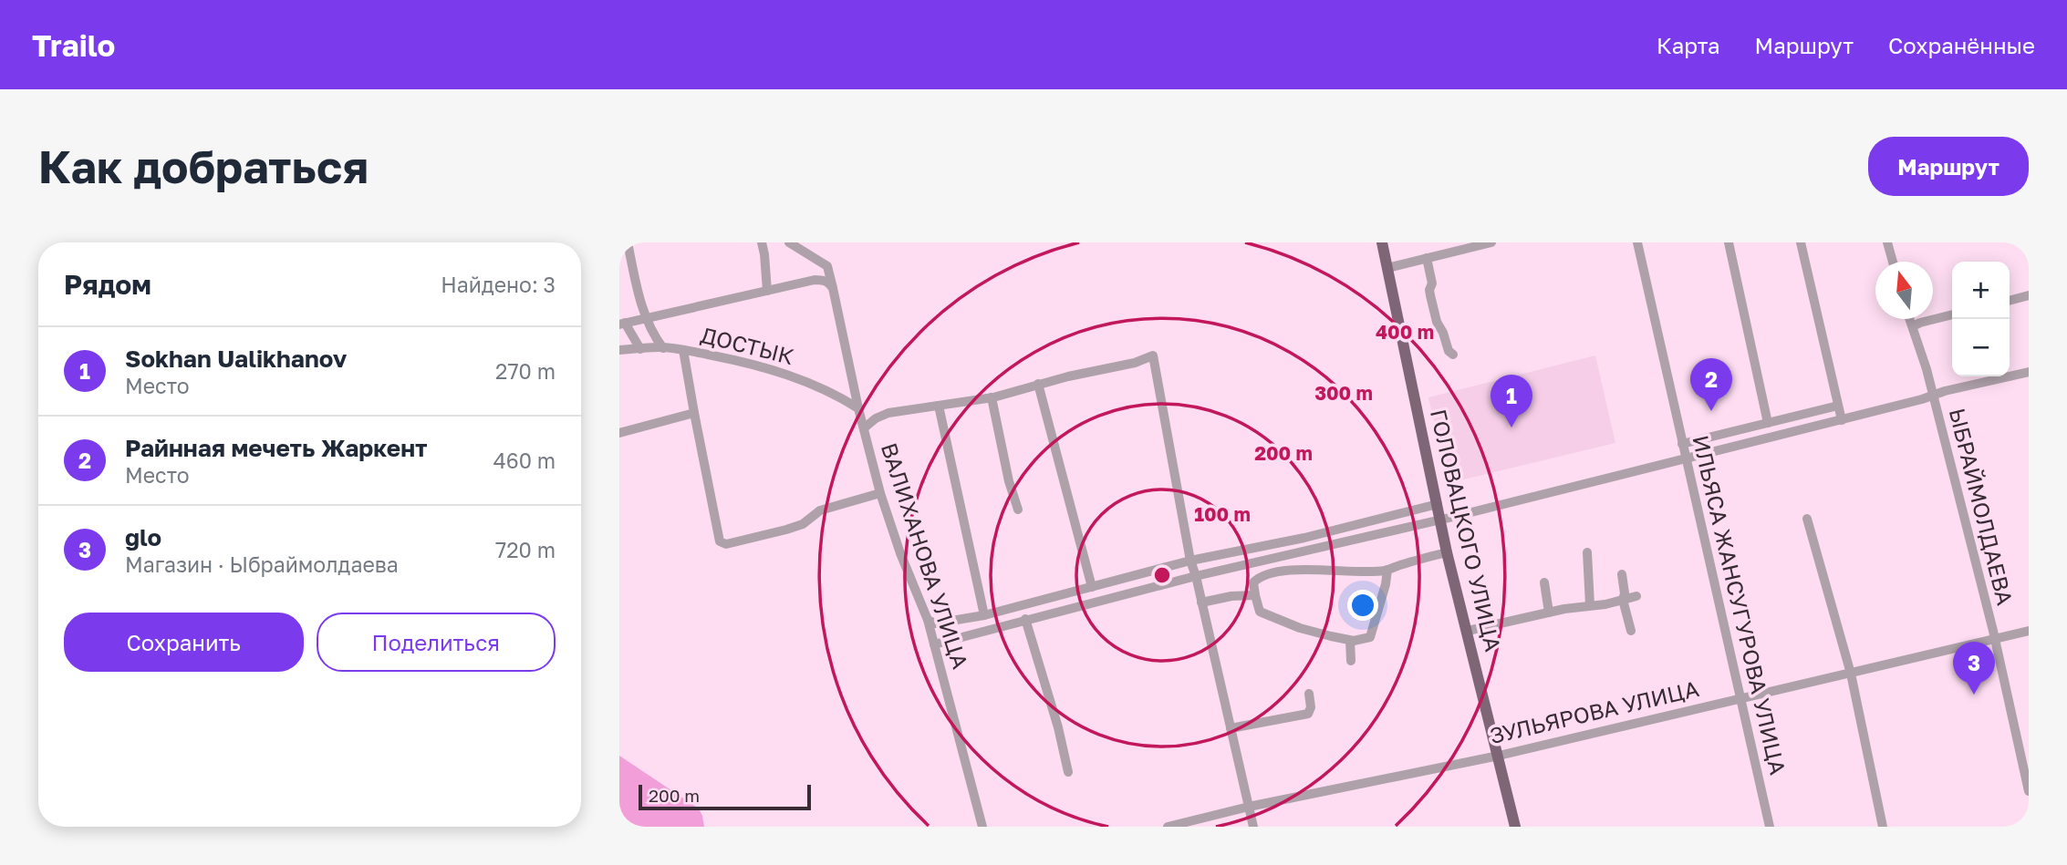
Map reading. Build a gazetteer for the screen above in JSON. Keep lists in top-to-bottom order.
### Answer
{
  "streets": {
    "main road": ["ГОЛОВАЦКОГО УЛИЦА"],
    "street": [
      "ДОСТЫК",
      "ЫБРАЙМОЛДАЕВА",
      "ВАЛИХАНОВА УЛИЦА",
      "ИЛЬЯСА ЖАНСУГУРОВА УЛИЦА",
      "ЗУЛЬЯРОВА УЛИЦА"
    ]
  },
  "crossings": [
    ["ДОСТЫК", "ВАЛИХАНОВА УЛИЦА"],
    ["ЫБРАЙМОЛДАЕВА", "ЗУЛЬЯРОВА УЛИЦА"],
    ["ГОЛОВАЦКОГО УЛИЦА", "ЗУЛЬЯРОВА УЛИЦА"],
    ["ИЛЬЯСА ЖАНСУГУРОВА УЛИЦА", "ЗУЛЬЯРОВА УЛИЦА"]
  ],
  "scale_bar": "200 m",
  "north": "top",
  "page": {
    "header": "Trailo",
    "nav": ["Карта", "Маршрут", "Сохранённые"],
    "buttons": [
      "Маршрут",
      ["Сохранить", "Поделиться"]
    ],
    "title": "Как добраться",
    "heading": ["Рядом", "Найдено: 3"],
    "map_buttons": ["+", "−"],
    "list": [
      {
        "mark": "1",
        "name": "Sokhan Ualikhanov",
        "note": "Место",
        "value": "270 m"
      },
      {
        "mark": "2",
        "name": "Райнная мечеть Жаркент",
        "note": "Место",
        "value": "460 m"
      },
      {
        "mark": "3",
        "name": "glo",
        "note": "Магазин · Ыбраймолдаева",
        "value": "720 m"
      }
    ],
    "pins": ["2", "1", "3"],
    "scale": "200 m"
  },
  "rings": [
    "400 m",
    "300 m",
    "200 m",
    "100 m"
  ]
}
